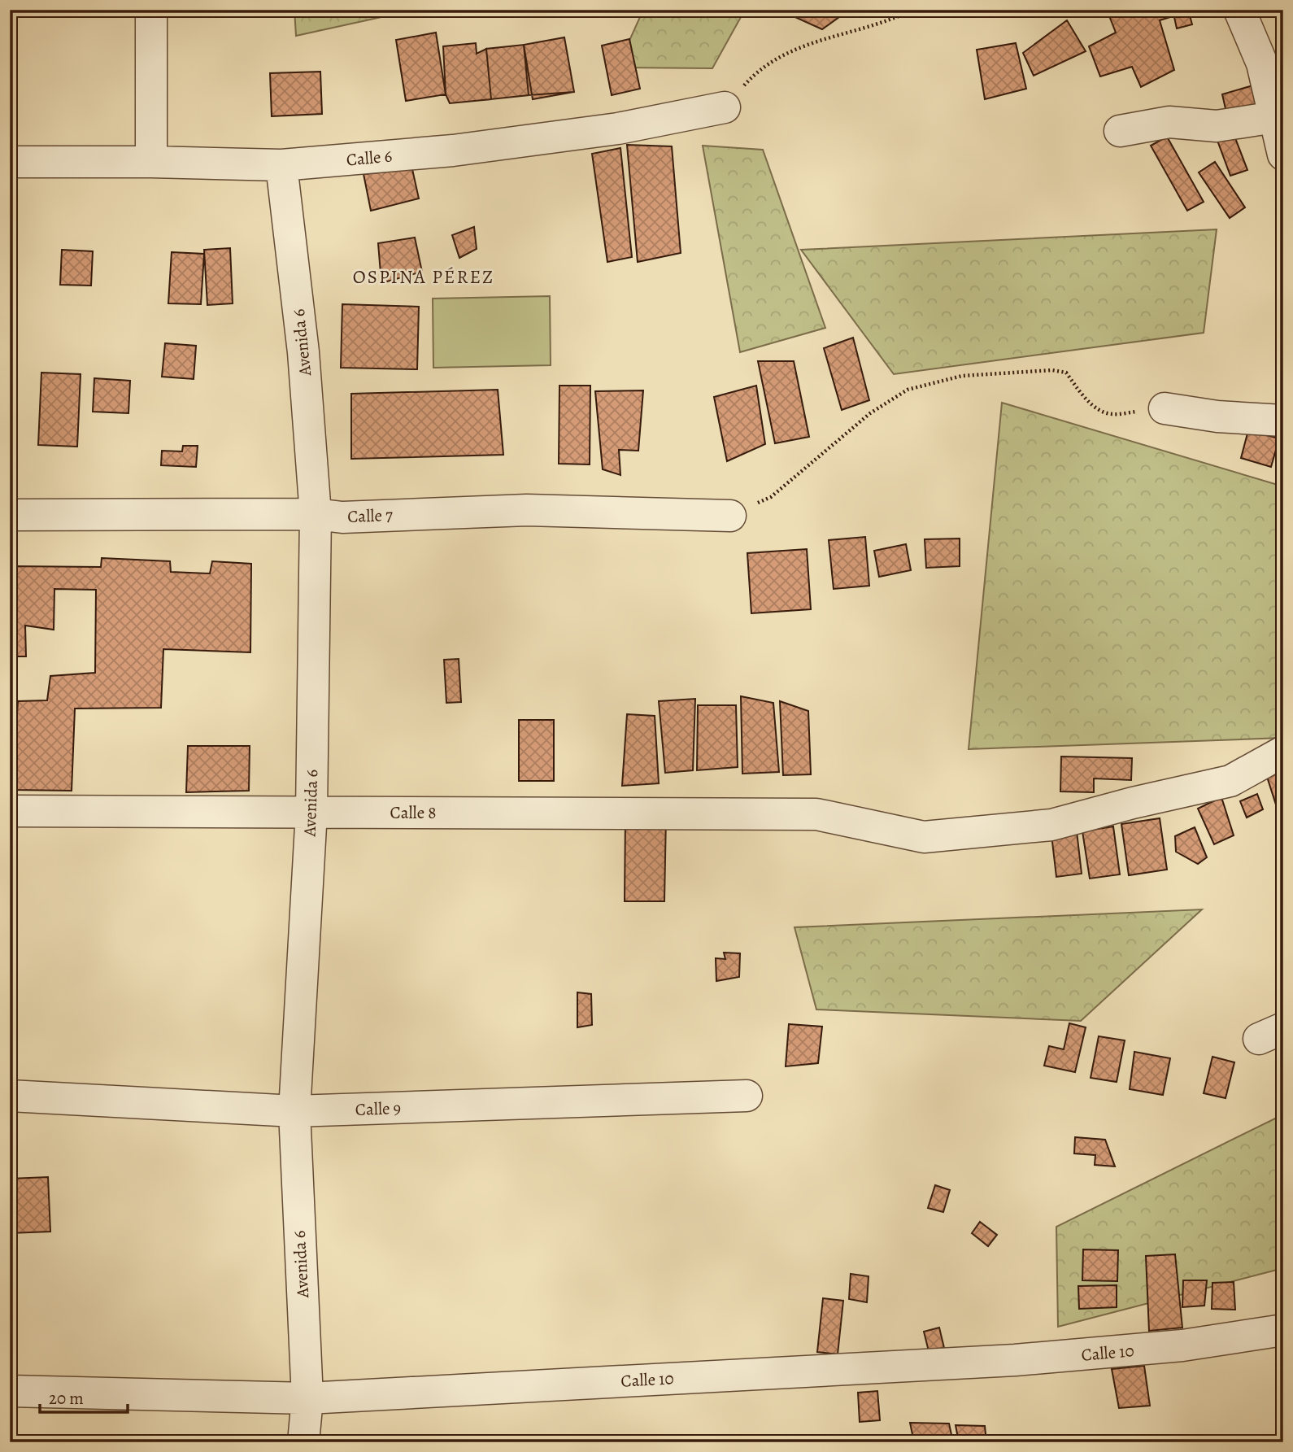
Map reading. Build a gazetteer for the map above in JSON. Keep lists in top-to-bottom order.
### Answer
{
  "streets": {
    "street": [
      "Calle 6",
      "Avenida 6",
      "Calle 7",
      "Calle 8",
      "Calle 9",
      "Calle 10"
    ]
  },
  "crossings": [
    ["Calle 6", "Avenida 6"],
    ["Avenida 6", "Calle 7"],
    ["Avenida 6", "Calle 8"],
    ["Avenida 6", "Calle 9"],
    ["Avenida 6", "Calle 10"]
  ],
  "districts": ["OSPINA PÉREZ"],
  "scale_bar": "20 m"
}
